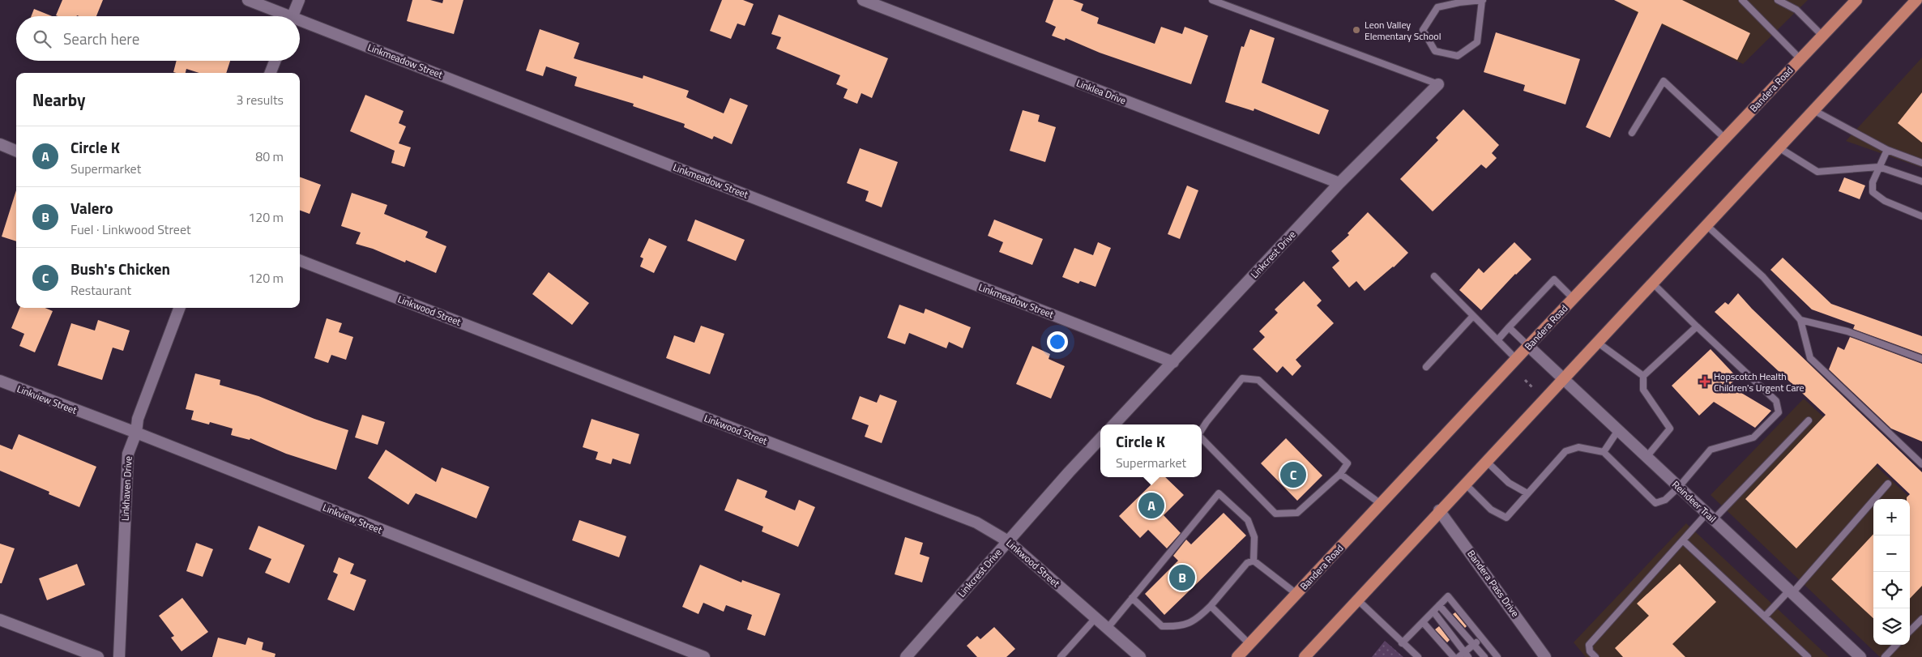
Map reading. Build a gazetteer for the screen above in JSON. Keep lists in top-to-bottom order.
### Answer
{
  "streets": {
    "main road": ["Bandera Road"],
    "street": [
      "Linkmeadow Street",
      "Linklea Drive",
      "Linkcrest Drive",
      "Linkwood Street",
      "Linkview Street",
      "Linkhaven Drive",
      "Reindeer Trail",
      "Bandera Pass Drive"
    ]
  },
  "crossings": [
    ["Linkmeadow Street", "Linkcrest Drive"],
    ["Bandera Road", "Reindeer Trail"],
    ["Linklea Drive", "Linkcrest Drive"],
    ["Linkcrest Drive", "Linkwood Street"],
    ["Linkview Street", "Linkhaven Drive"]
  ],
  "places": {
    "other": ["Leon Valley Elementary School"],
    "health": ["Hopscotch Health Children's Urgent Care"]
  },
  "page": {
    "search": "Search here",
    "heading": ["Nearby", "3 results"],
    "list": [
      {
        "mark": "A",
        "name": "Circle K",
        "note": "Supermarket",
        "value": "80 m"
      },
      {
        "mark": "B",
        "name": "Valero",
        "note": "Fuel · Linkwood Street",
        "value": "120 m"
      },
      {
        "mark": "C",
        "name": "Bush's Chicken",
        "note": "Restaurant",
        "value": "120 m"
      }
    ],
    "popup": ["Circle K", "Supermarket"],
    "pins": ["C", "A", "B"],
    "map_buttons": ["+", "−"]
  }
}
